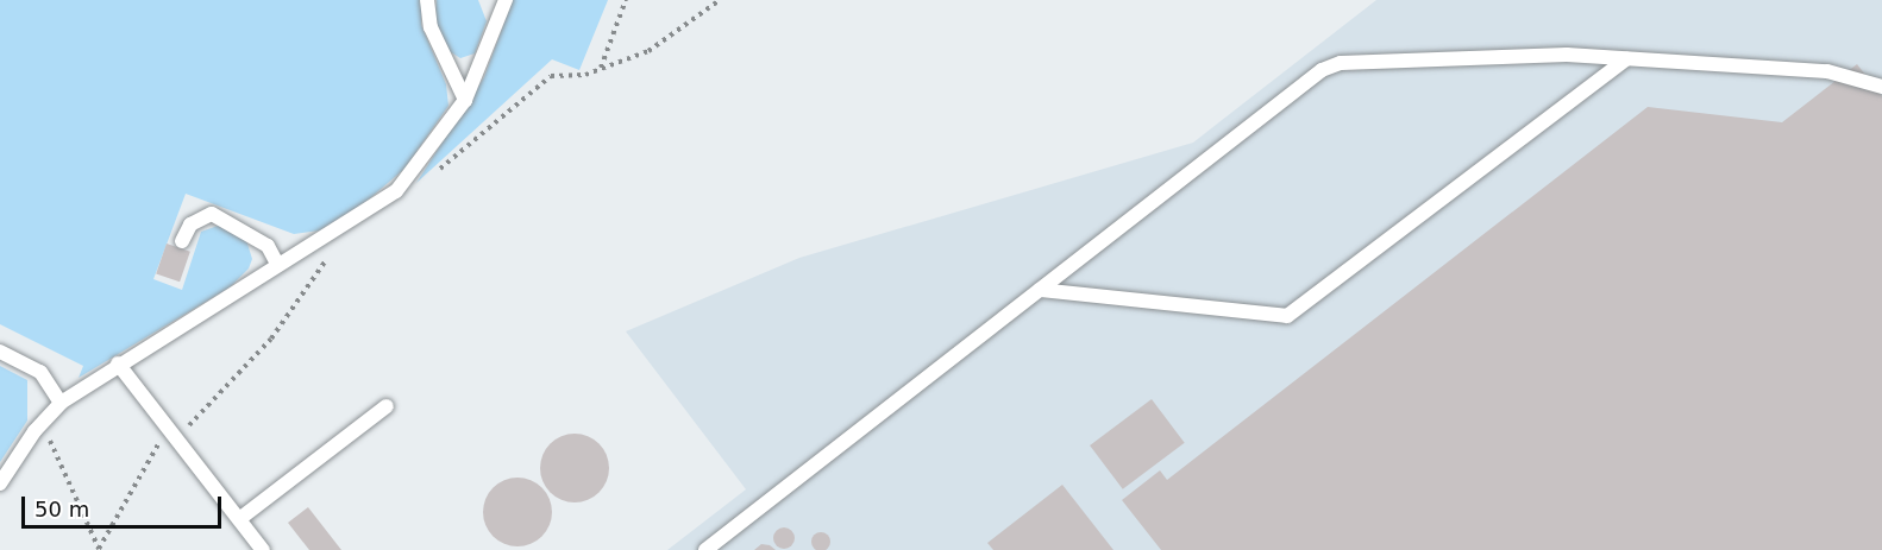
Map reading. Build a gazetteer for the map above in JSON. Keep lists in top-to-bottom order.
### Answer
{
  "scale_bar": "50 m"
}
